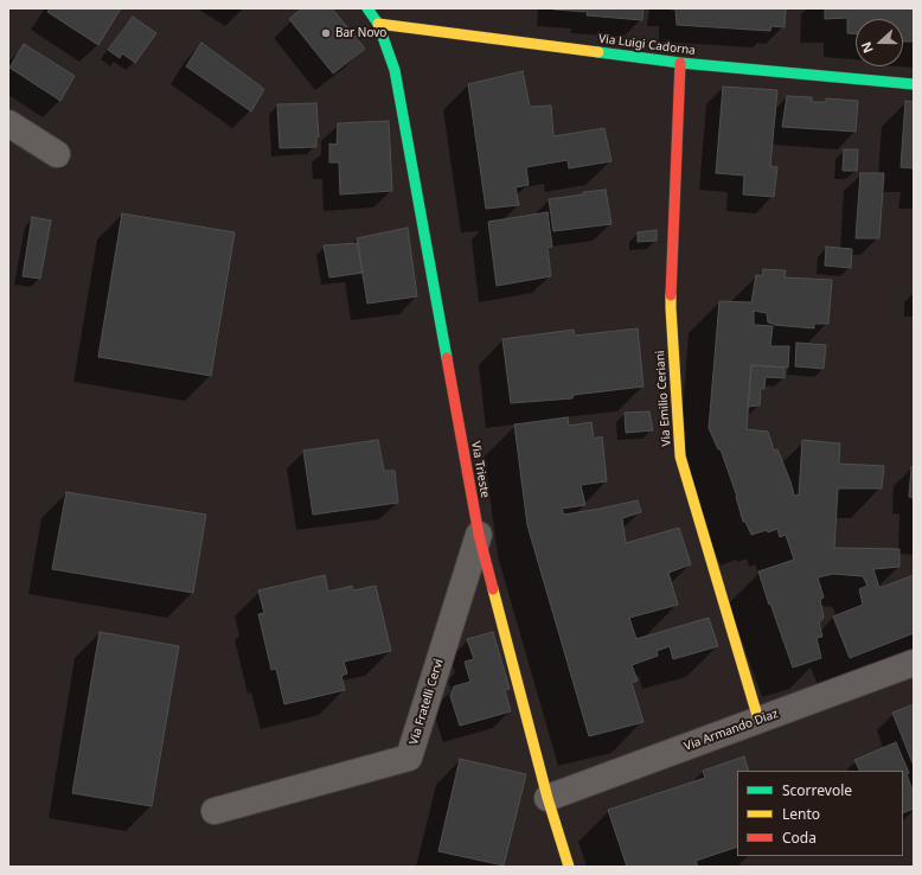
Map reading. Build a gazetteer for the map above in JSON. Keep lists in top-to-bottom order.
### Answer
{
  "streets": {
    "street": [
      "Via Luigi Cadorna",
      "Via Emilio Ceriani",
      "Via Trieste",
      "Via Fratelli Cervi",
      "Via Armando Diaz"
    ]
  },
  "crossings": [
    ["Via Luigi Cadorna", "Via Emilio Ceriani"],
    ["Via Luigi Cadorna", "Via Trieste"],
    ["Via Emilio Ceriani", "Via Armando Diaz"],
    ["Via Trieste", "Via Fratelli Cervi"],
    ["Via Trieste", "Via Armando Diaz"]
  ],
  "places": ["Bar Novo"],
  "legend": ["Scorrevole", "Lento", "Coda"],
  "north": "left"
}
